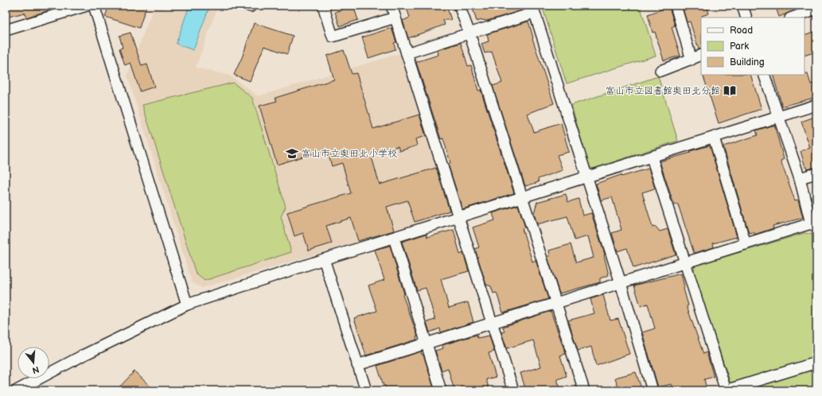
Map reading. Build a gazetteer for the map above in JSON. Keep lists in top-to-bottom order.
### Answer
{
  "places": {
    "library": ["富山市立図書館奥田北分館"],
    "school or university": ["富山市立奥田北小学校"]
  },
  "legend": ["Road", "Park", "Building"],
  "north": "bottom"
}
